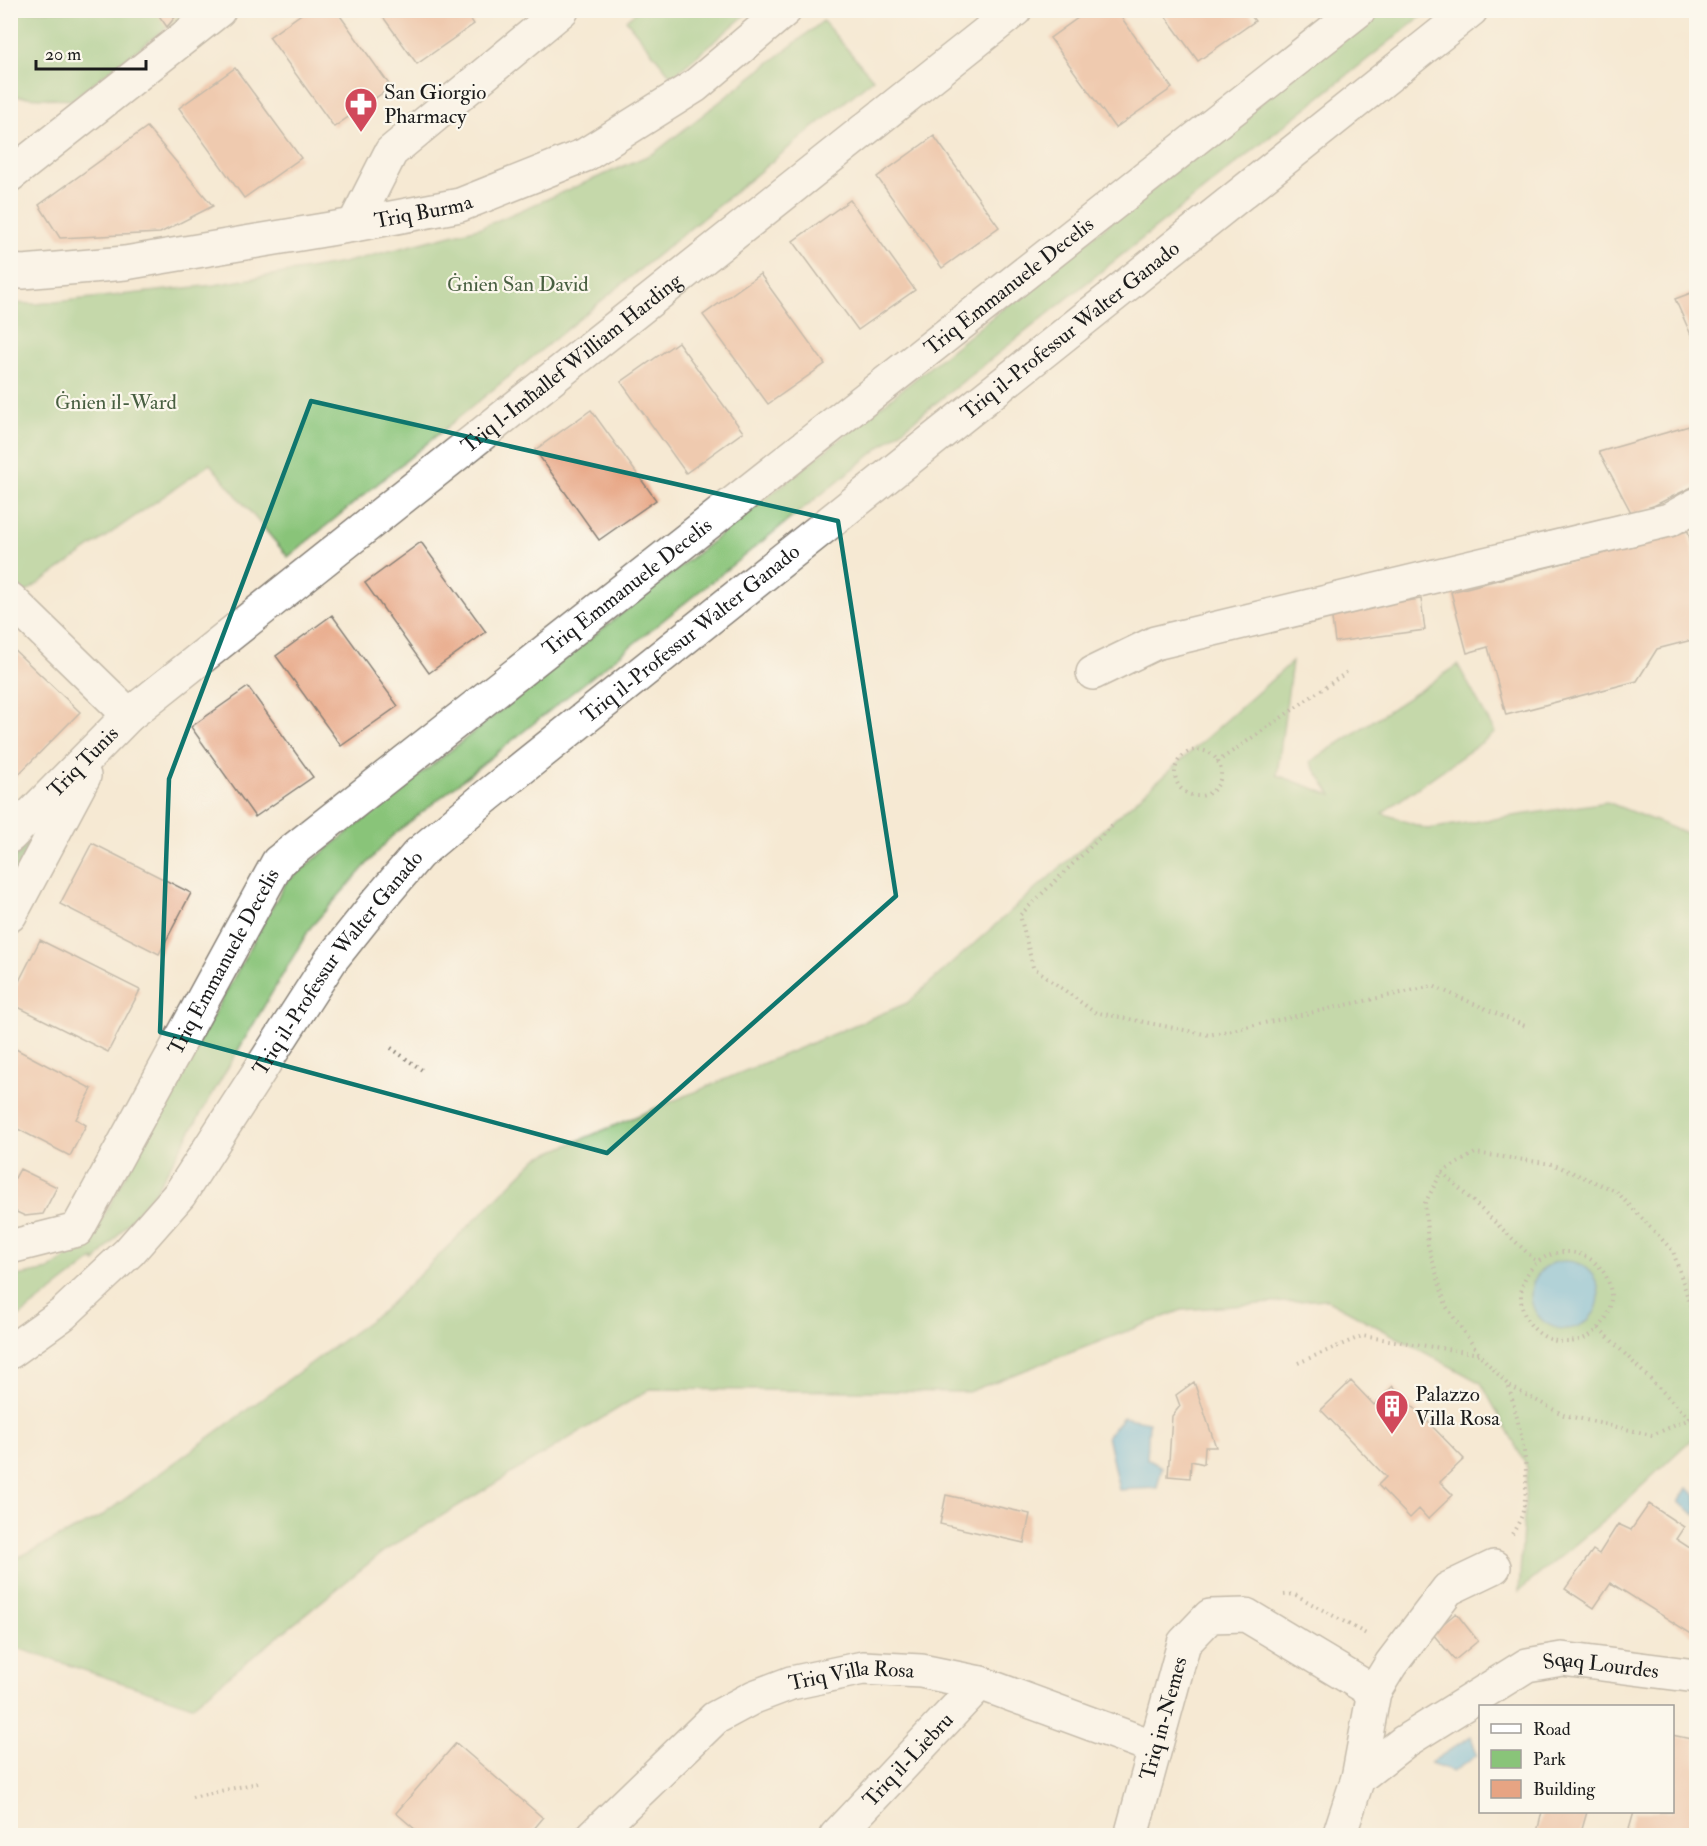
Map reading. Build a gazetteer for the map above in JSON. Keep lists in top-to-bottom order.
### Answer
{
  "streets": {
    "street": [
      "Triq Burma",
      "Triq Emmanuele Decelis",
      "Triq il-Professur Walter Ganado",
      "Triq l-Imħallef William Harding",
      "Triq Tunis",
      "Sqaq Lourdes",
      "Triq Villa Rosa",
      "Triq in-Nemes",
      "Triq il-Liebru"
    ]
  },
  "crossings": [
    ["Triq l-Imħallef William Harding", "Triq Tunis"],
    ["Triq Villa Rosa", "Triq in-Nemes"],
    ["Triq Villa Rosa", "Triq il-Liebru"]
  ],
  "parks": ["Ġnien San David", "Ġnien il-Ward"],
  "places": {
    "pharmacy": ["San Giorgio Pharmacy"],
    "building": ["Palazzo Villa Rosa"]
  },
  "legend": ["Road", "Park", "Building"],
  "scale_bar": "20 m"
}
